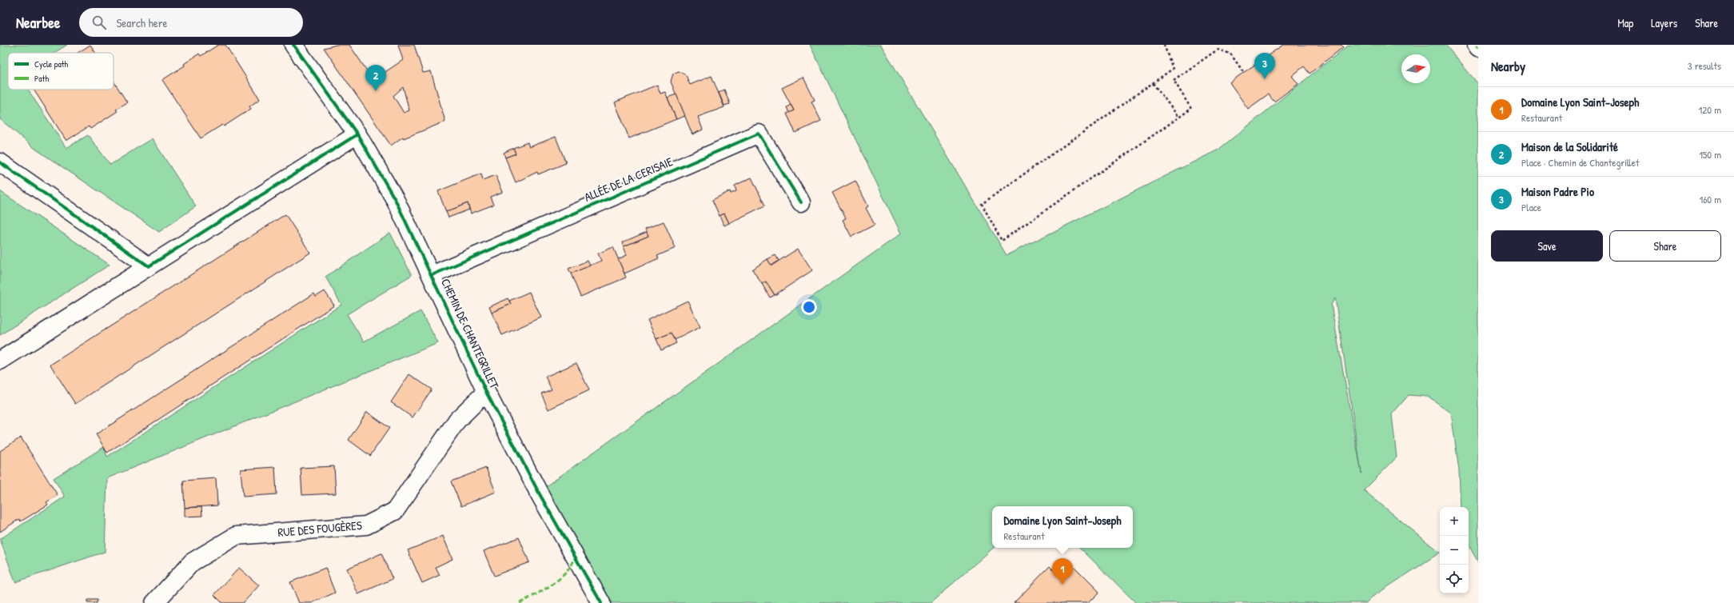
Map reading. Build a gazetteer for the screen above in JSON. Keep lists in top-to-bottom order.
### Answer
{
  "streets": {
    "street": ["ALLÉE DE LA CERISAIE", "CHEMIN DE CHANTEGRILLET", "RUE DES FOUGÈRES"]
  },
  "crossings": [
    ["ALLÉE DE LA CERISAIE", "CHEMIN DE CHANTEGRILLET"],
    ["CHEMIN DE CHANTEGRILLET", "RUE DES FOUGÈRES"]
  ],
  "legend": ["Cycle path", "Path"],
  "north": "right",
  "page": {
    "header": "Nearbee",
    "search": "Search here",
    "nav": ["Map", "Layers", "Share"],
    "heading": ["Nearby", "3 results"],
    "pins": ["3", "2", "1"],
    "list": [
      {
        "mark": "1",
        "name": "Domaine Lyon Saint-Joseph",
        "note": "Restaurant",
        "value": "120 m"
      },
      {
        "mark": "2",
        "name": "Maison de la Solidarité",
        "note": "Place · Chemin de Chantegrillet",
        "value": "150 m"
      },
      {
        "mark": "3",
        "name": "Maison Padre Pio",
        "note": "Place",
        "value": "160 m"
      }
    ],
    "buttons": ["Save", "Share"],
    "popup": ["Domaine Lyon Saint-Joseph", "Restaurant"],
    "map_buttons": ["+", "−"]
  }
}
